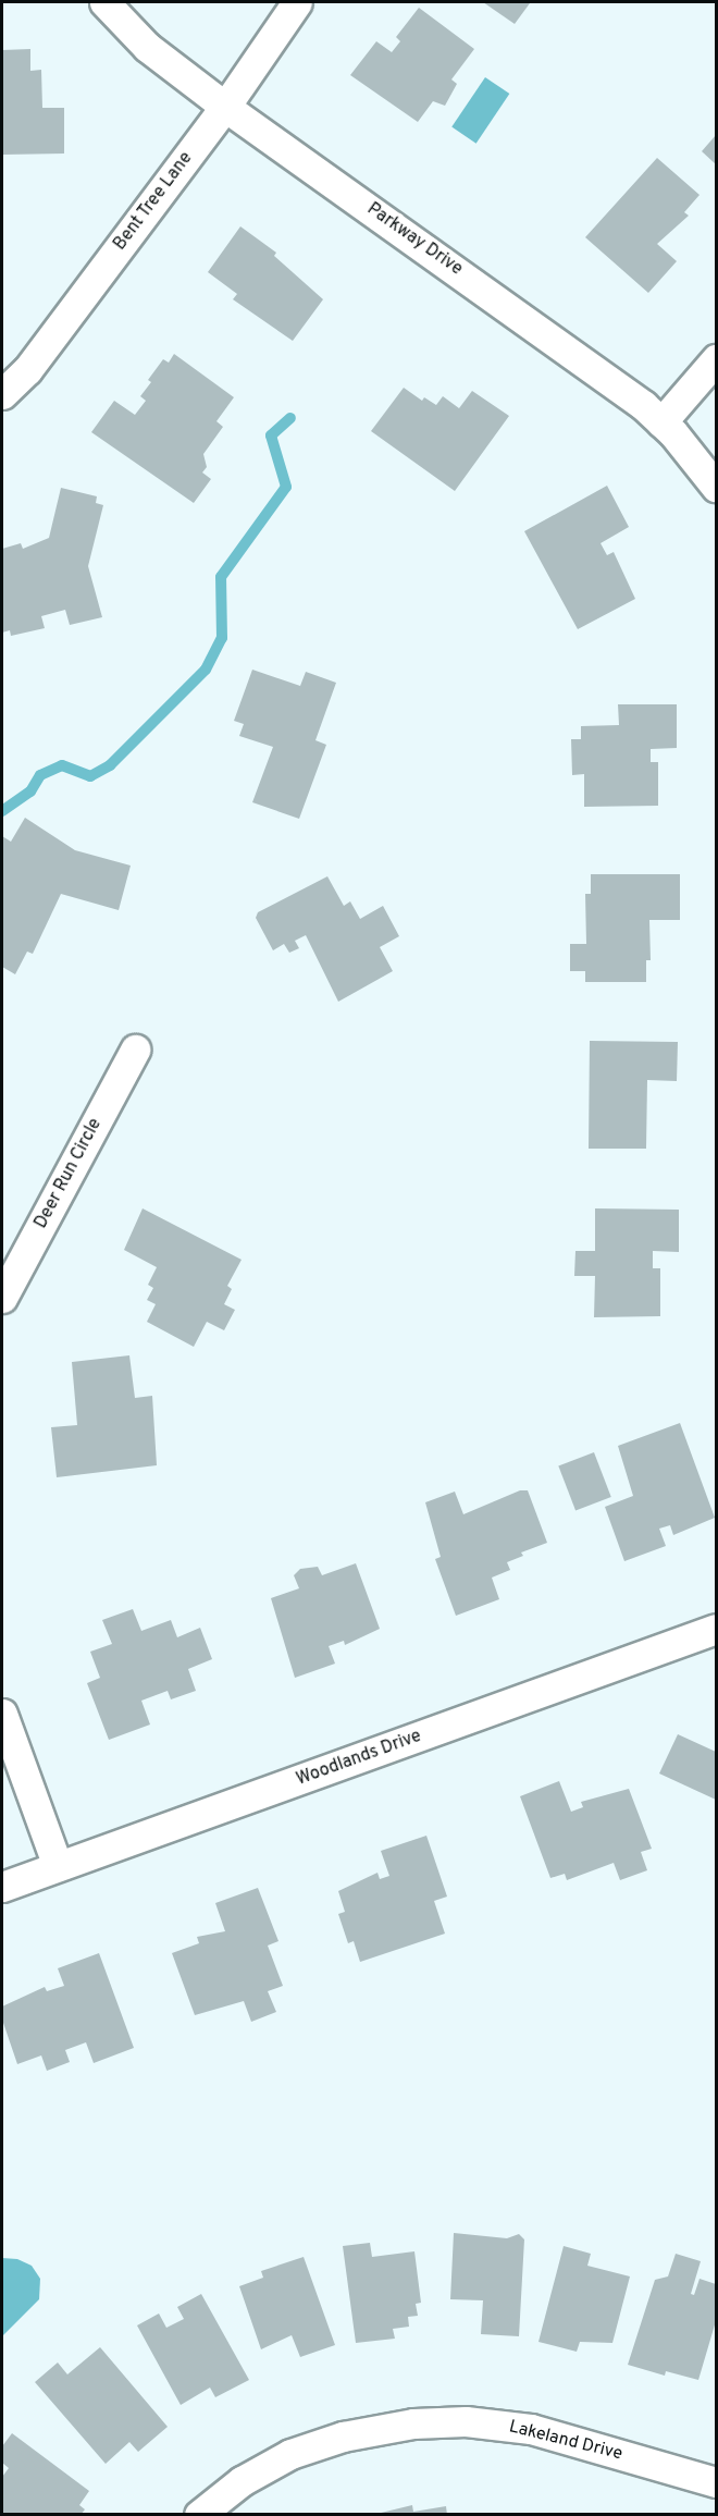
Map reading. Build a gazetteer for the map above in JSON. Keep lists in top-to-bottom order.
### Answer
{
  "streets": {
    "street": [
      "Bent Tree Lane",
      "Parkway Drive",
      "Deer Run Circle",
      "Woodlands Drive",
      "Lakeland Drive"
    ]
  },
  "crossings": [
    ["Bent Tree Lane", "Parkway Drive"]
  ]
}
